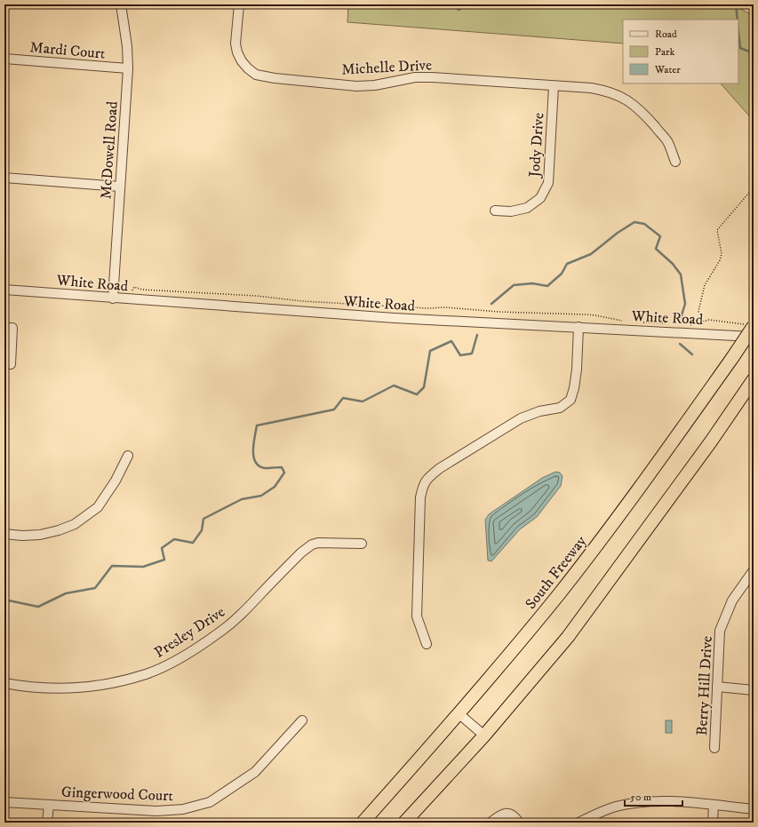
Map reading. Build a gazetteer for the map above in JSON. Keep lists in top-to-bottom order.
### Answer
{
  "streets": {
    "highway": ["South Freeway"],
    "street": [
      "Mardi Court",
      "Michelle Drive",
      "Jody Drive",
      "McDowell Road",
      "White Road",
      "Presley Drive",
      "Berry Hill Drive",
      "Gingerwood Court"
    ]
  },
  "crossings": [
    ["Mardi Court", "McDowell Road"],
    ["Michelle Drive", "Jody Drive"],
    ["McDowell Road", "White Road"]
  ],
  "legend": ["Road", "Park", "Water"],
  "scale_bar": "50 m"
}
